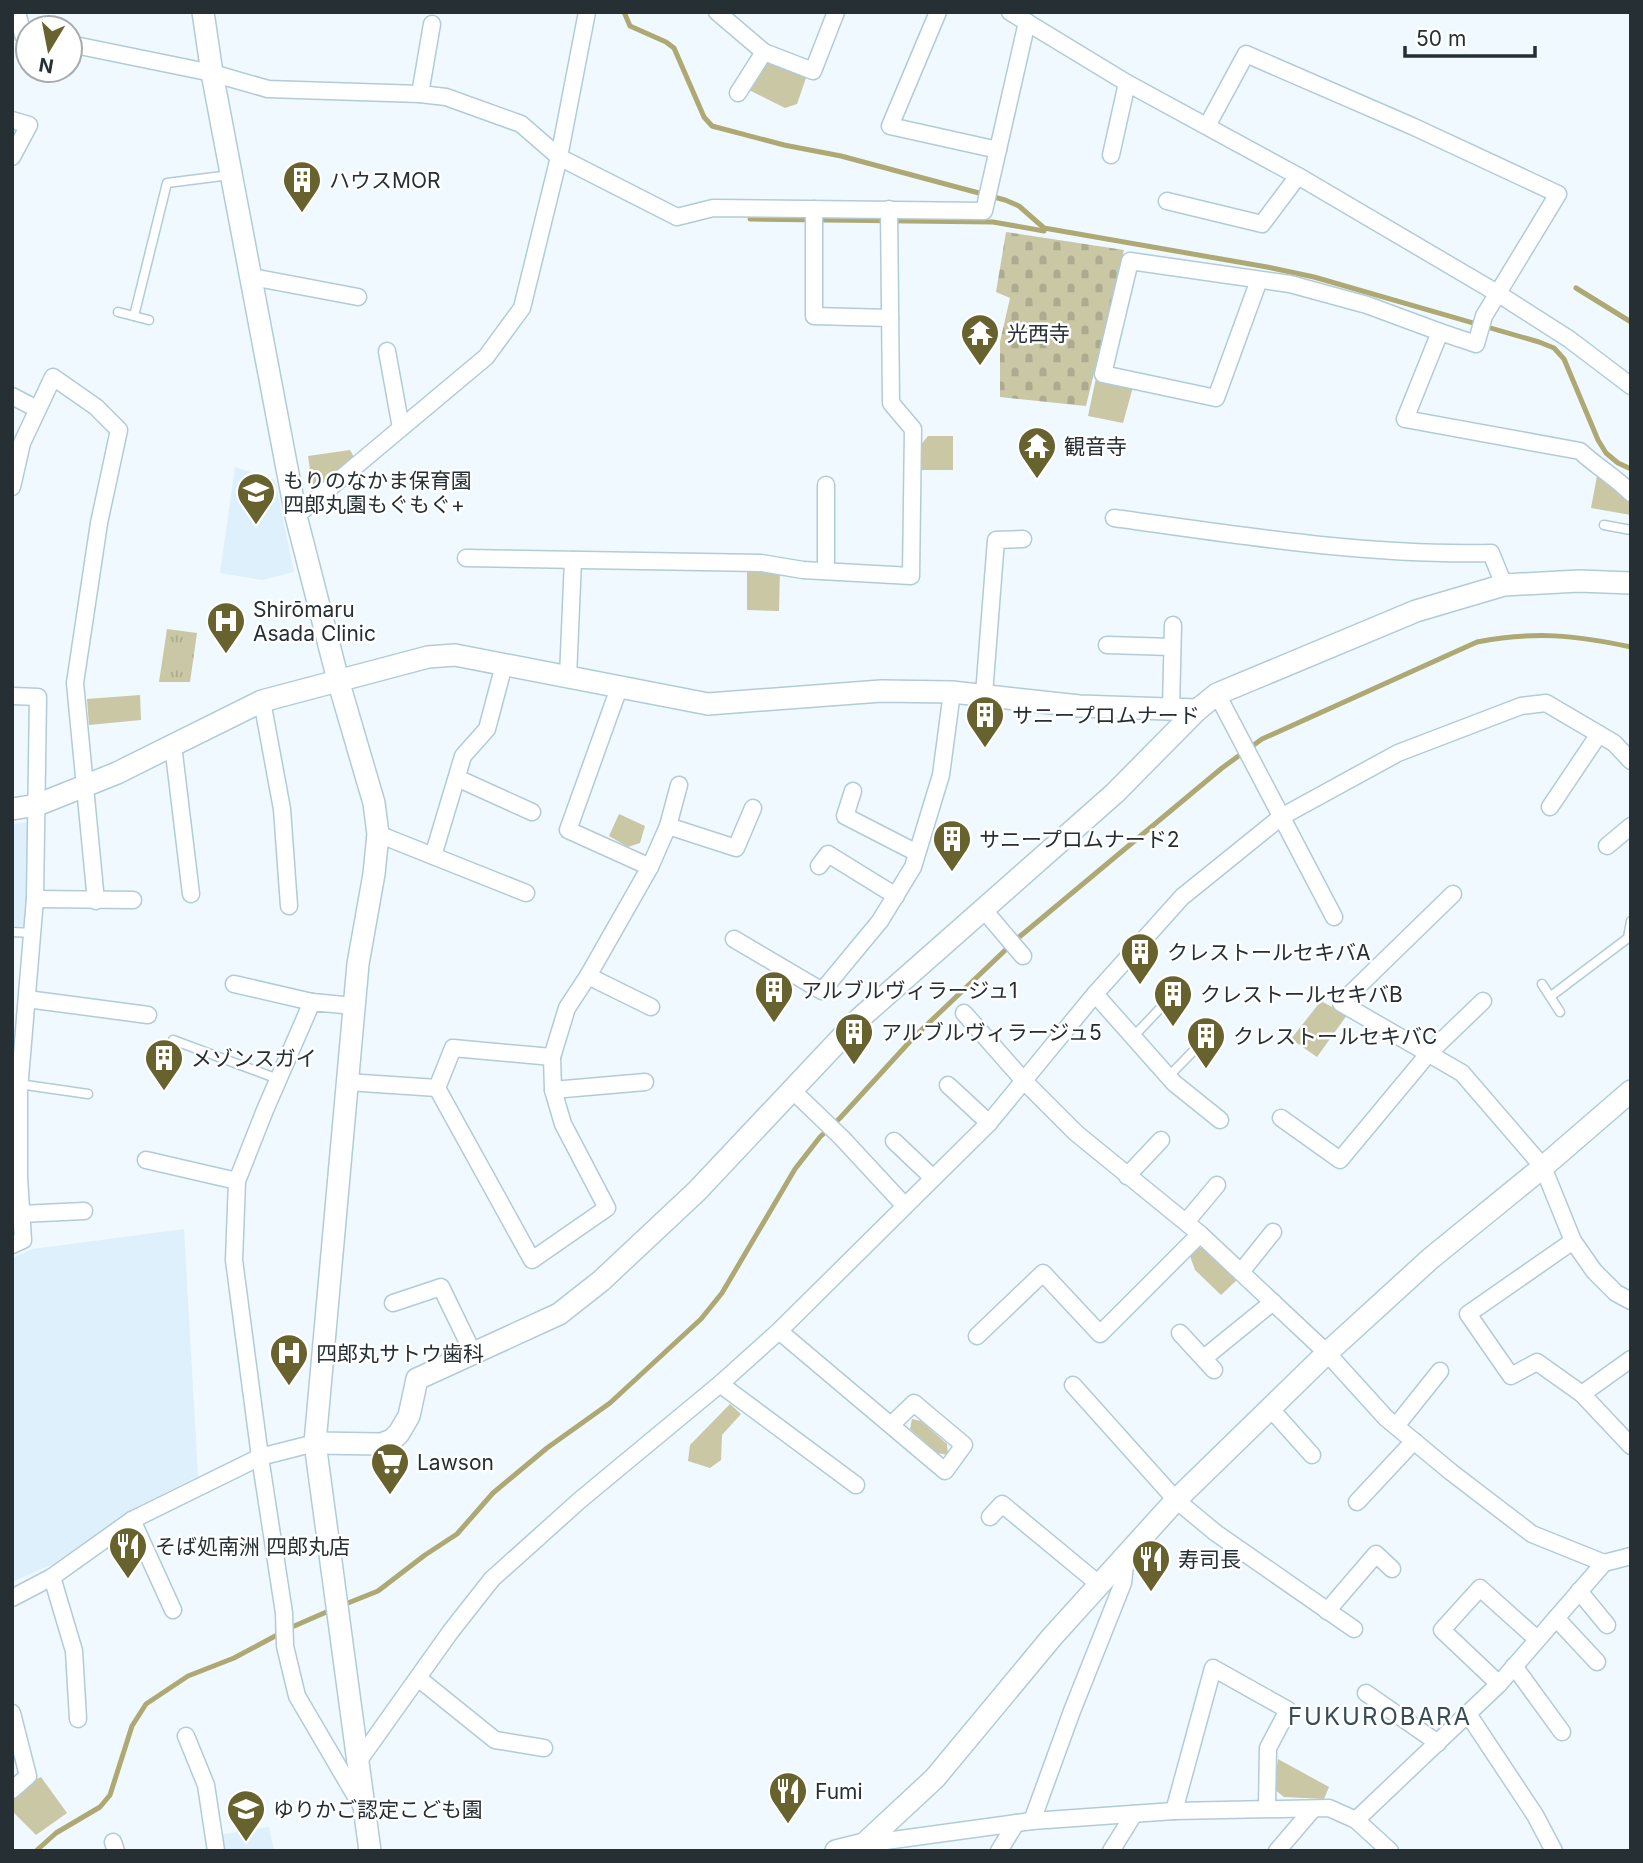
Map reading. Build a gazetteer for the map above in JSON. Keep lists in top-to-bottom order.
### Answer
{
  "districts": ["FUKUROBARA"],
  "places": {
    "building": [
      "ハウスMOR",
      "サニープロムナード",
      "サニープロムナード2",
      "クレストールセキバA",
      "アルブルヴィラージュ1",
      "クレストールセキバB",
      "アルブルヴィラージュ5",
      "クレストールセキバC",
      "メゾンスガイ"
    ],
    "temple": ["光西寺", "観音寺"],
    "school or university": ["もりのなかま保育園 四郎丸園もぐもぐ+", "ゆりかご認定こども園"],
    "hospital": ["Shirōmaru Asada Clinic", "四郎丸サトウ歯科"],
    "supermarket": ["Lawson"],
    "restaurant": ["そば処南洲 四郎丸店", "寿司長", "Fumi"]
  },
  "scale_bar": "50 m",
  "north": "bottom"
}
